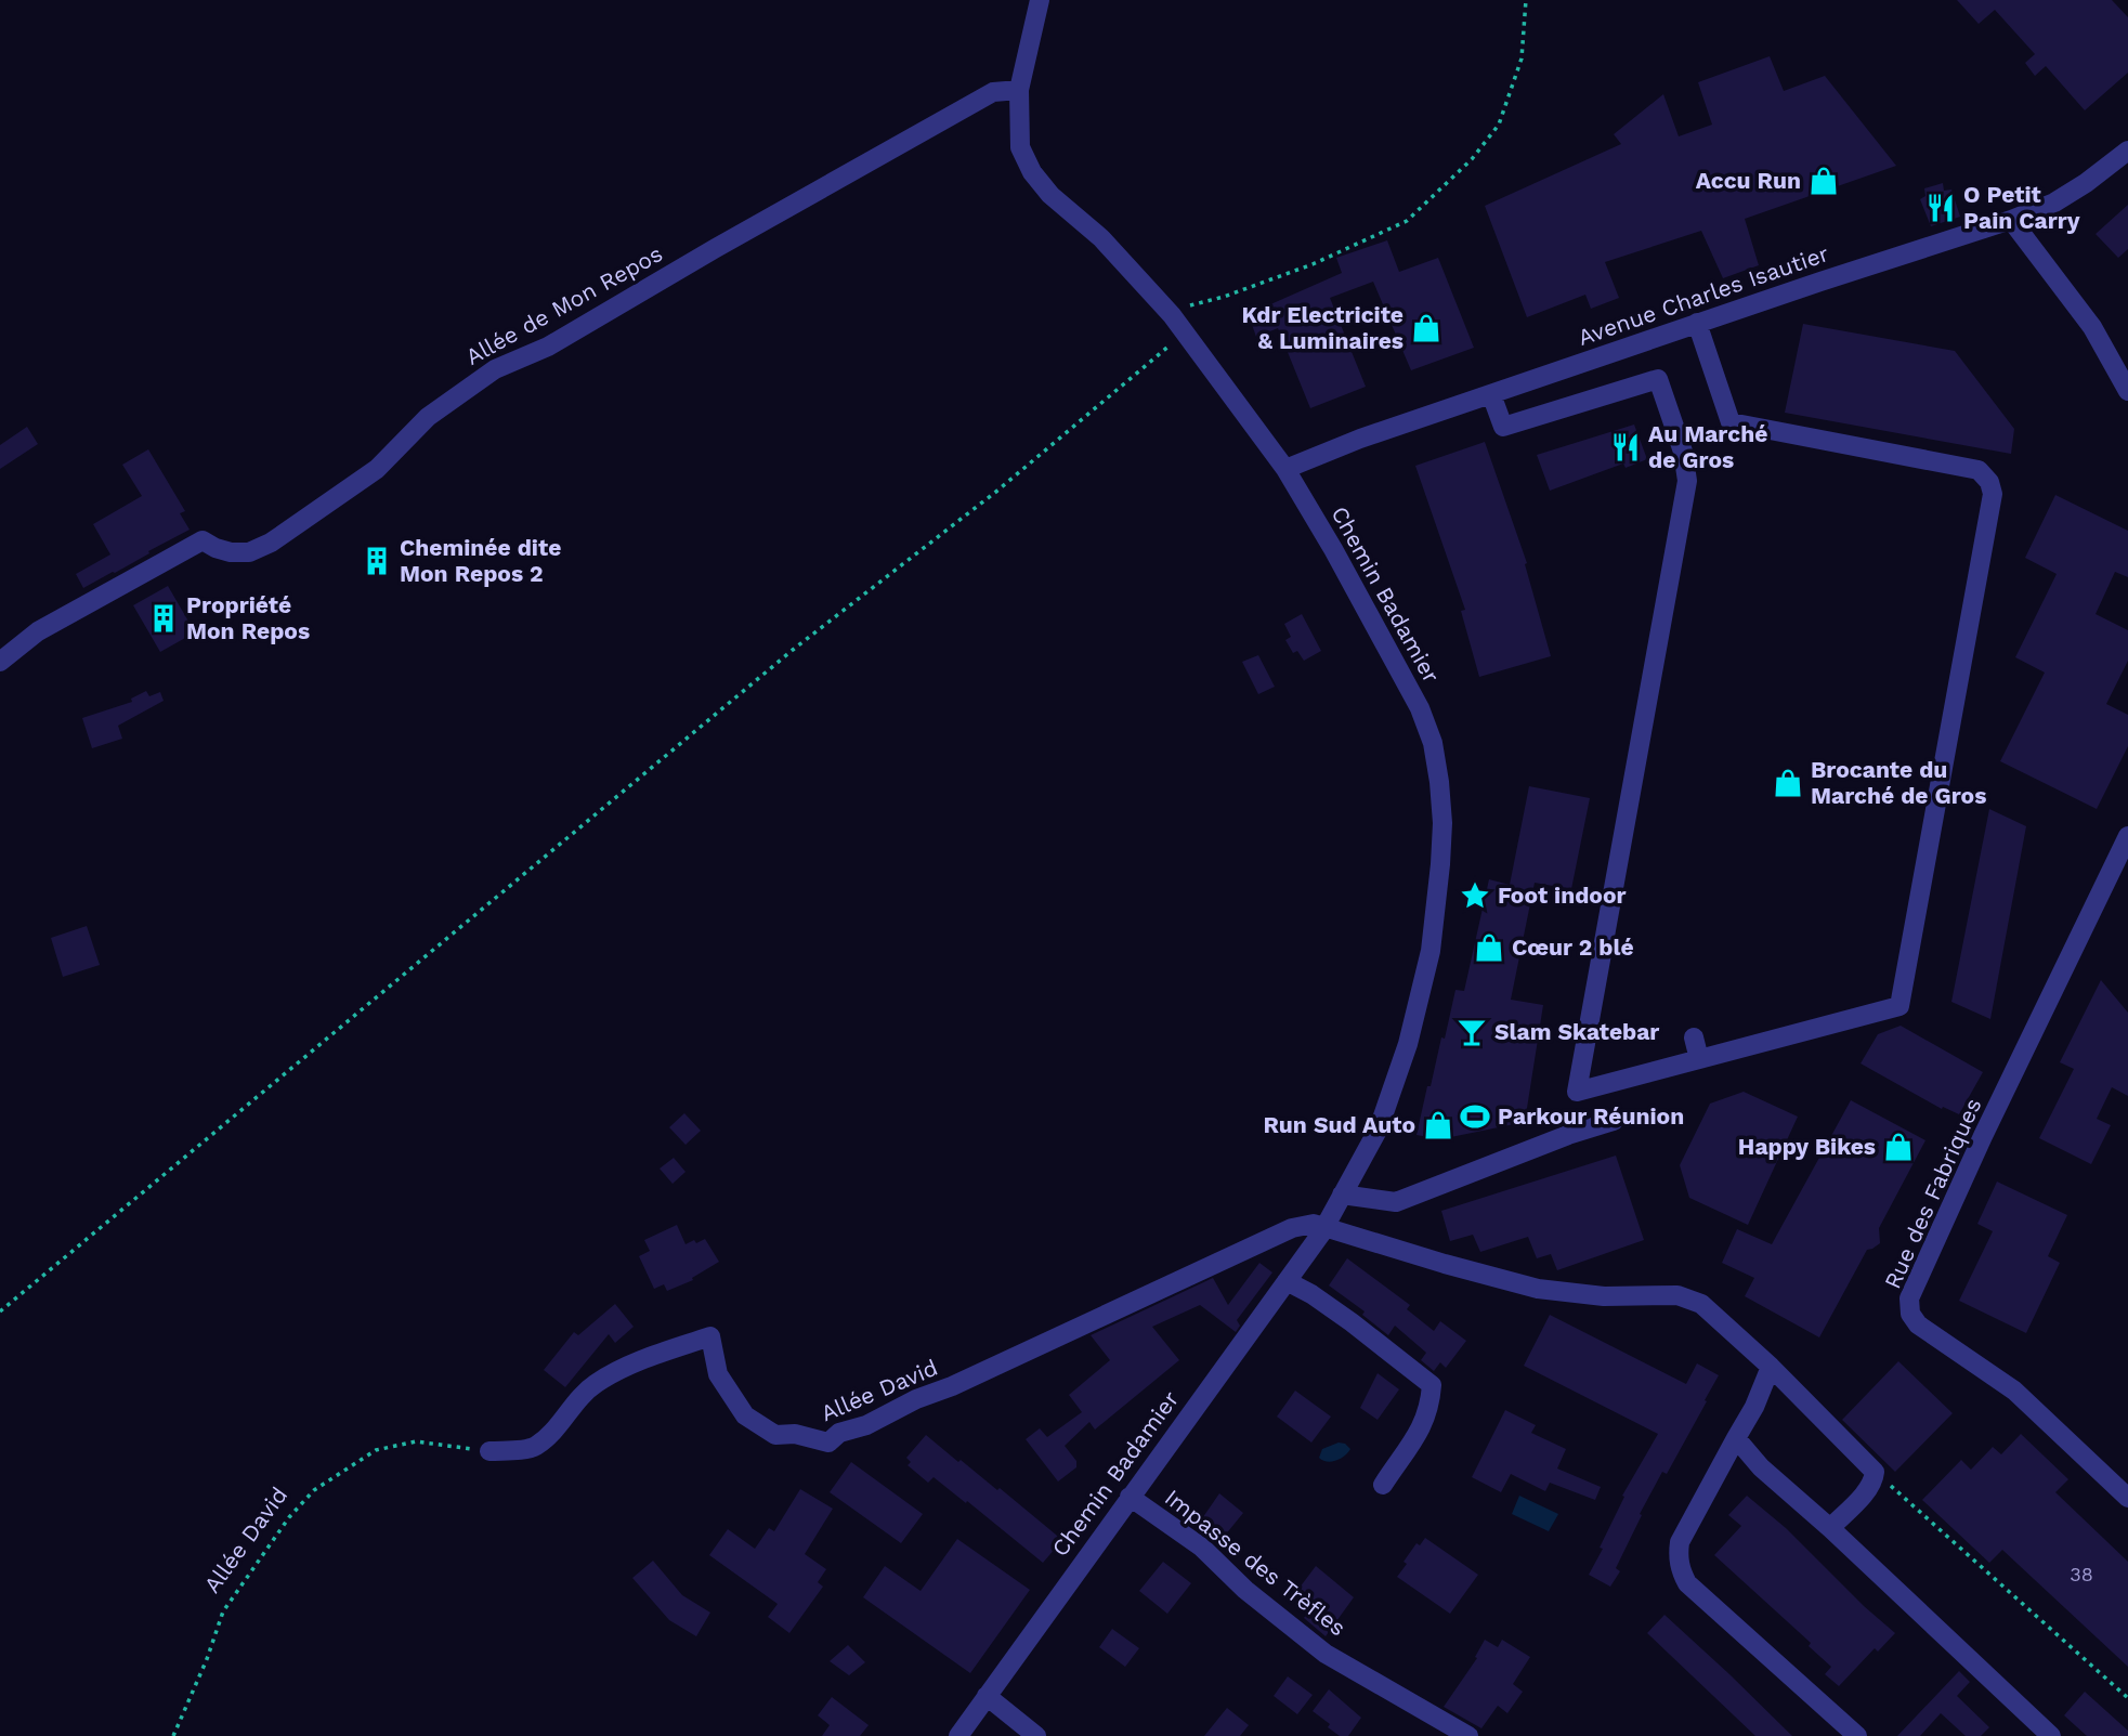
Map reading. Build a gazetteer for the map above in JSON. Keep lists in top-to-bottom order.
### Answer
{
  "streets": {
    "street": [
      "Avenue Charles Isautier",
      "Allée de Mon Repos",
      "Chemin Badamier",
      "Rue des Fabriques",
      "Allée David",
      "Impasse des Trèfles"
    ]
  },
  "crossings": [
    ["Avenue Charles Isautier", "Chemin Badamier"],
    ["Allée de Mon Repos", "Chemin Badamier"],
    ["Chemin Badamier", "Allée David"],
    ["Chemin Badamier", "Impasse des Trèfles"]
  ],
  "places": {
    "shop": [
      "Accu Run",
      "Kdr Electricite & Luminaires",
      "Brocante du Marché de Gros",
      "Cœur 2 blé",
      "Run Sud Auto",
      "Happy Bikes"
    ],
    "restaurant": ["O Petit Pain Carry", "Au Marché de Gros"],
    "building": ["Cheminée dite Mon Repos 2", "Propriété Mon Repos"],
    "place": ["Foot indoor"],
    "bar": ["Slam Skatebar"],
    "sports": ["Parkour Réunion"]
  },
  "house_numbers": ["38"]
}
